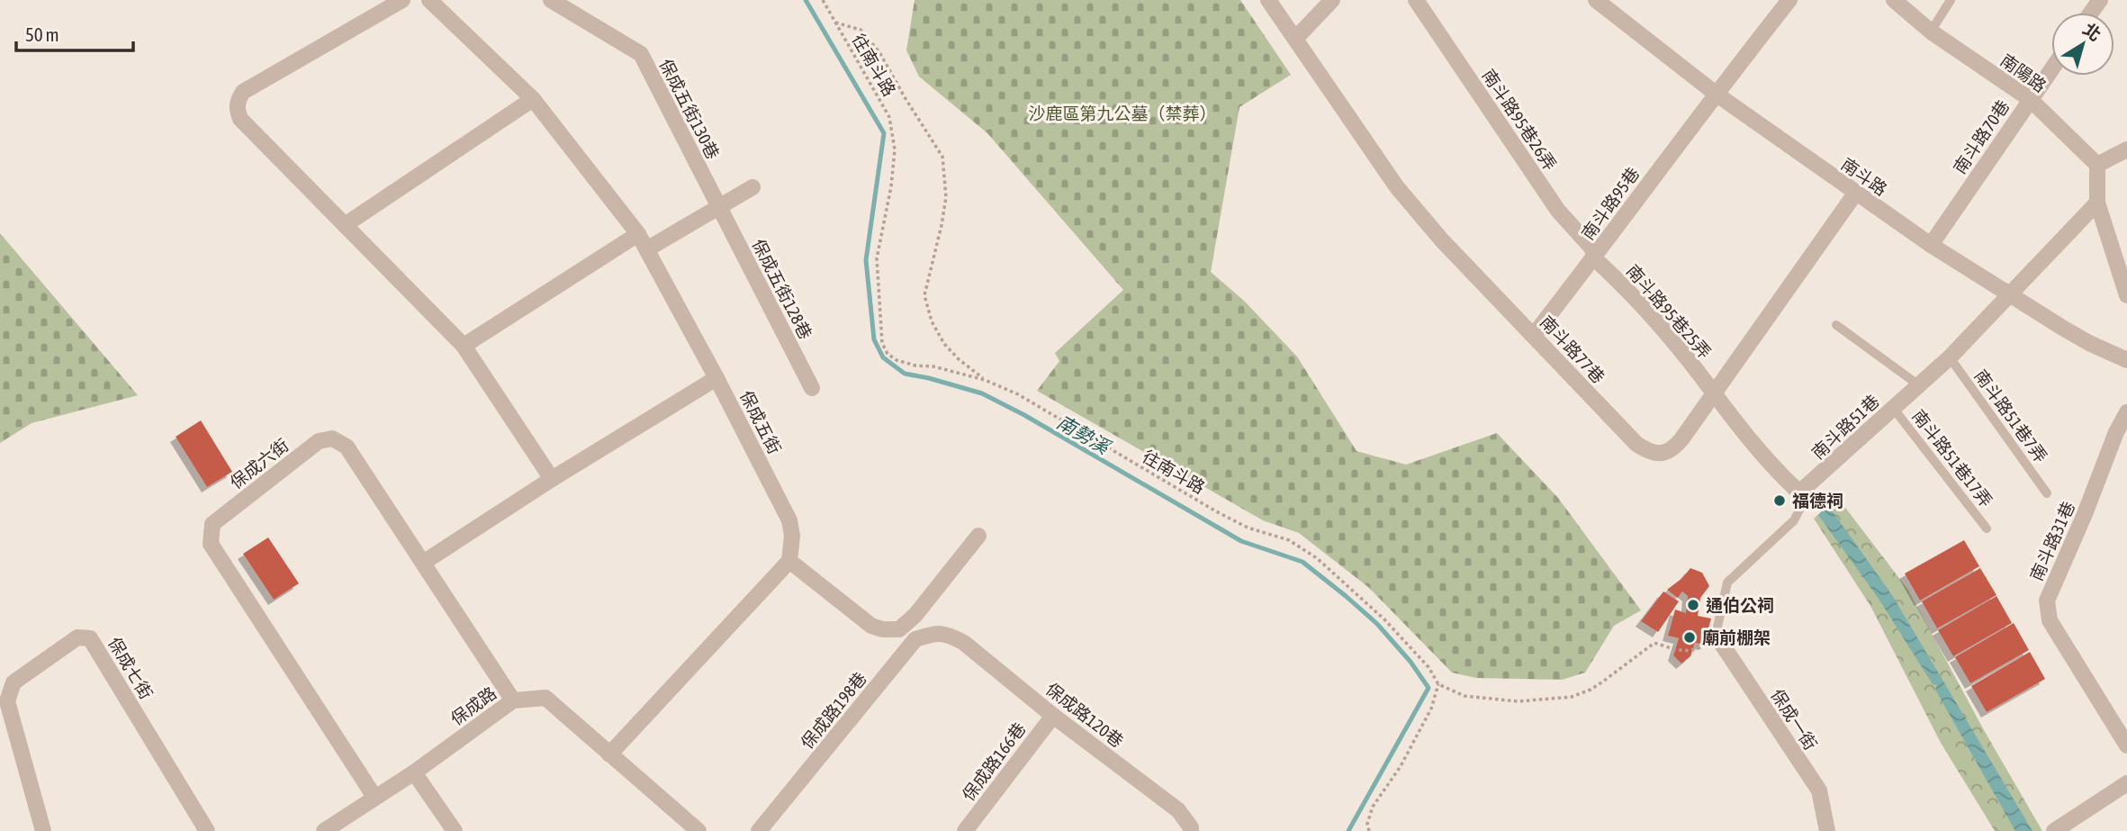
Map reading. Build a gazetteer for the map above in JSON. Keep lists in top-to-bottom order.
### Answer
{
  "streets": {
    "street": [
      "南陽路",
      "保成五街130巷",
      "南斗路95巷26弄",
      "南斗路70巷",
      "南斗路",
      "南斗路95巷",
      "保成五街128巷",
      "南斗路95巷25弄",
      "南斗路77巷",
      "保成五街",
      "南斗路51巷",
      "保成六街",
      "南斗路31巷",
      "保成七街",
      "保成路",
      "保成路198巷",
      "保成路120巷",
      "保成一街",
      "保成路166巷"
    ],
    "lane": ["南斗路51巷7弄", "南斗路51巷17弄"],
    "path": ["往南斗路"]
  },
  "crossings": [
    ["南陽路", "南斗路70巷"],
    ["保成五街130巷", "保成五街128巷"],
    ["南斗路95巷26弄", "南斗路95巷"],
    ["南斗路95巷26弄", "南斗路95巷25弄"],
    ["南斗路70巷", "南斗路"],
    ["南斗路", "南斗路95巷"],
    ["南斗路", "南斗路77巷"],
    ["南斗路", "南斗路51巷"],
    ["南斗路95巷", "南斗路95巷25弄"],
    ["南斗路95巷", "南斗路77巷"],
    ["南斗路95巷25弄", "南斗路77巷"],
    ["南斗路51巷7弄", "南斗路51巷"],
    ["南斗路51巷", "南斗路51巷17弄"],
    ["保成六街", "保成路"],
    ["保成路198巷", "保成路120巷"],
    ["保成路120巷", "保成路166巷"]
  ],
  "water": ["南勢溪"],
  "parks": ["沙鹿區第九公墓（禁葬）"],
  "places": ["福德祠", "通伯公祠", "廟前棚架"],
  "scale_bar": "50 m",
  "north": "top right"
}
